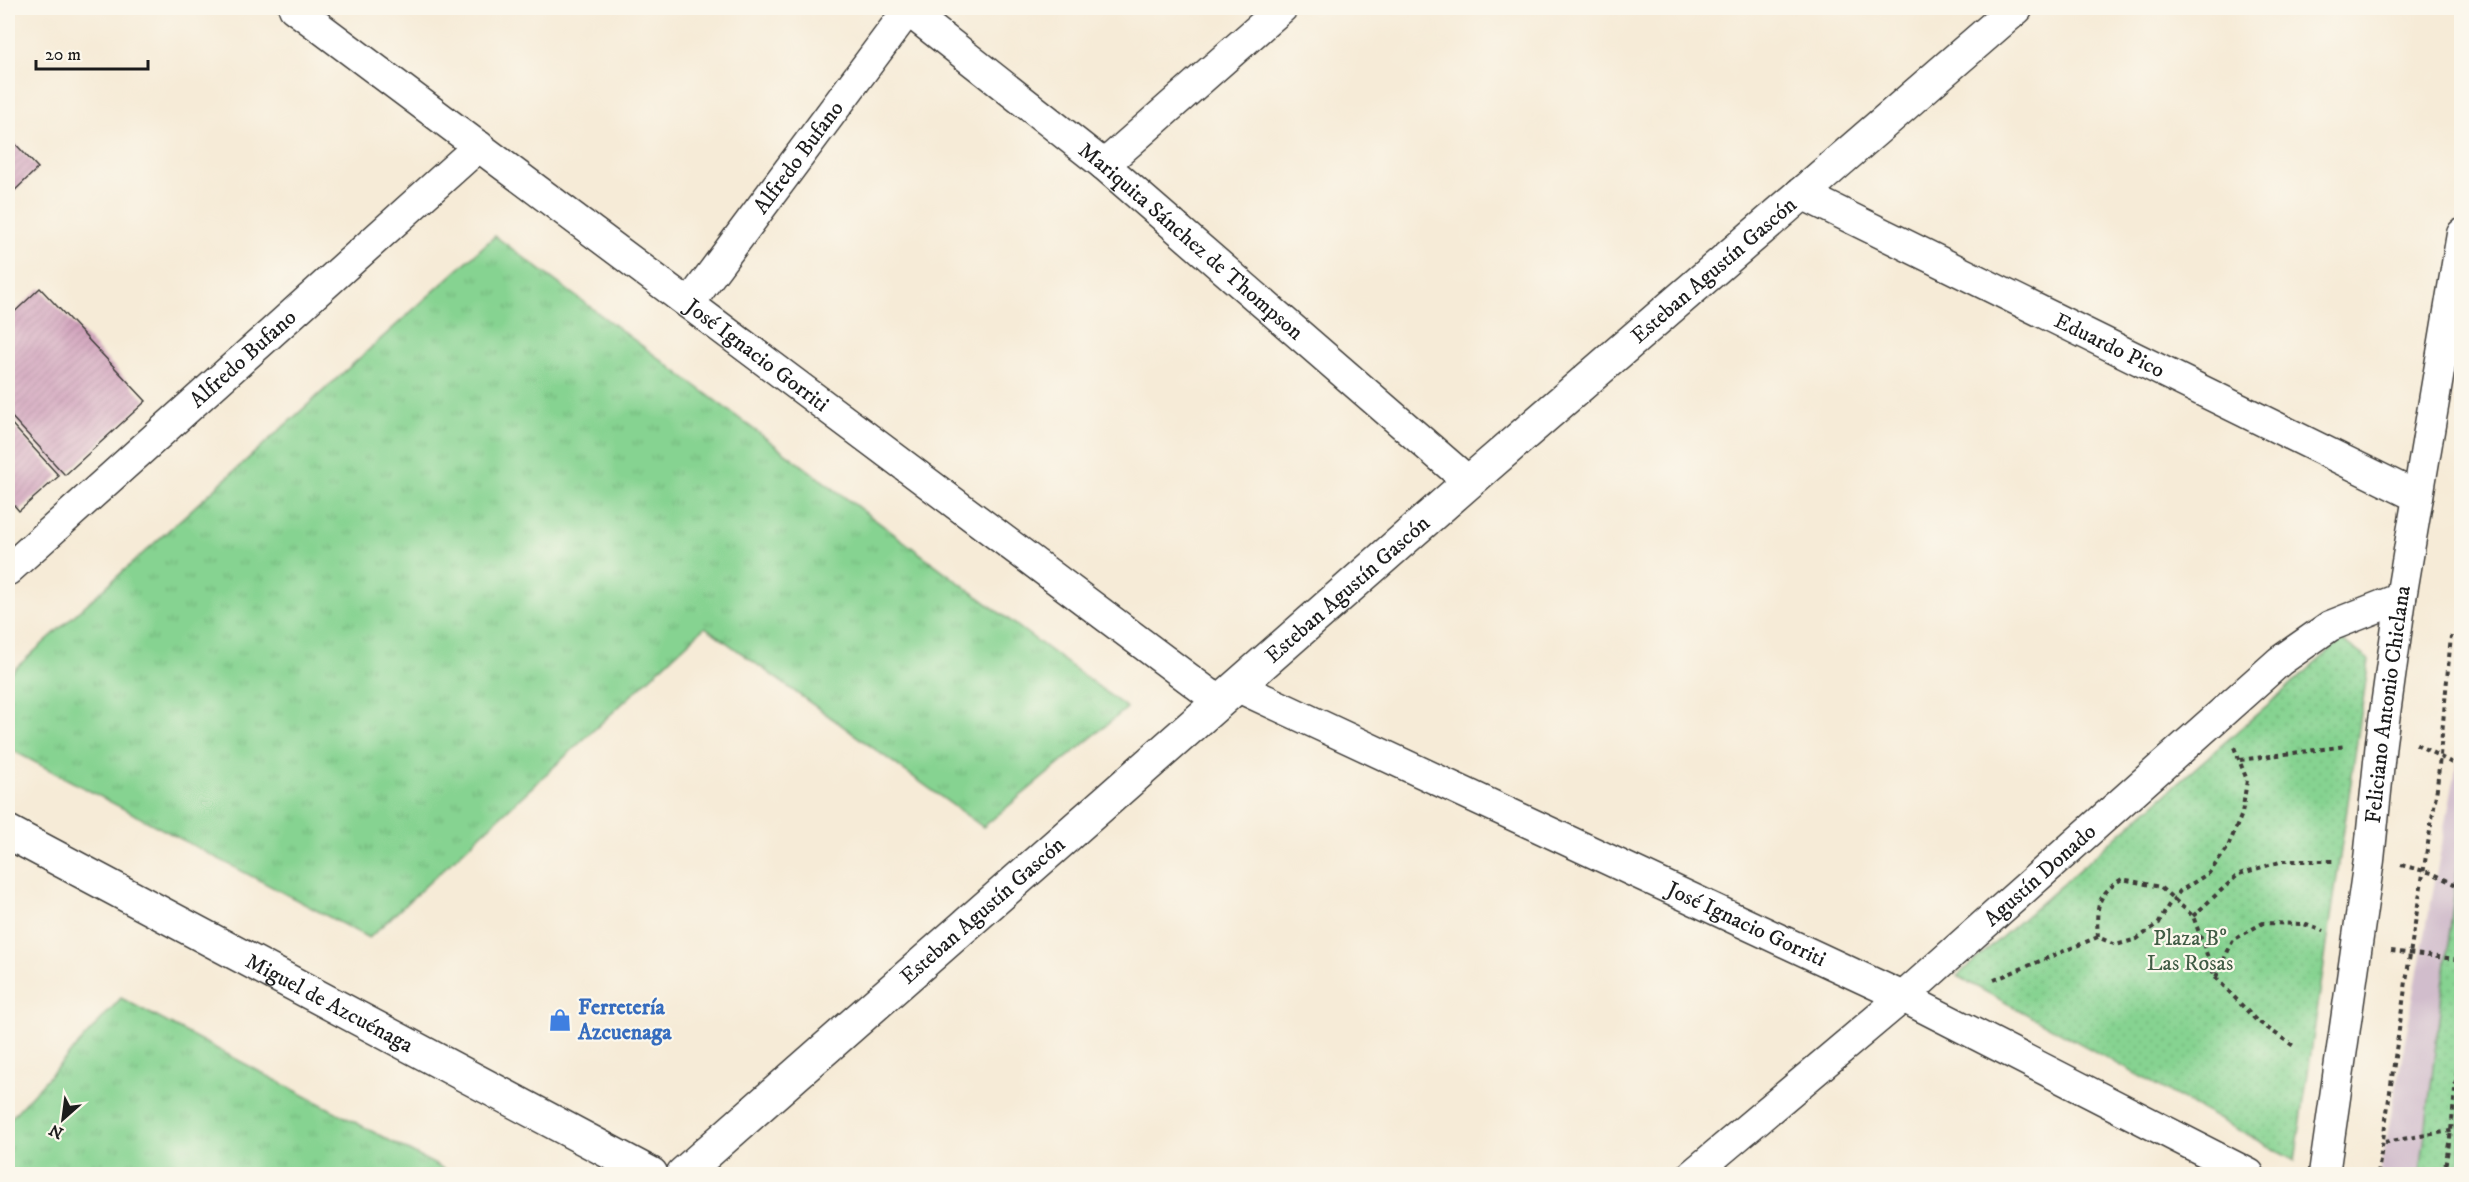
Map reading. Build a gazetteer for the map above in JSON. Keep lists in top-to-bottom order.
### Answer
{
  "streets": {
    "street": [
      "Alfredo Bufano",
      "Mariquita Sánchez de Thompson",
      "Esteban Agustín Gascón",
      "Eduardo Pico",
      "José Ignacio Gorriti",
      "Feliciano Antonio Chiclana",
      "Agustín Donado",
      "Miguel de Azcuénaga"
    ]
  },
  "crossings": [
    ["Alfredo Bufano", "Mariquita Sánchez de Thompson"],
    ["Alfredo Bufano", "José Ignacio Gorriti"],
    ["Mariquita Sánchez de Thompson", "Esteban Agustín Gascón"],
    ["Esteban Agustín Gascón", "Eduardo Pico"],
    ["Esteban Agustín Gascón", "José Ignacio Gorriti"],
    ["Eduardo Pico", "Feliciano Antonio Chiclana"],
    ["José Ignacio Gorriti", "Agustín Donado"],
    ["Feliciano Antonio Chiclana", "Agustín Donado"]
  ],
  "parks": ["Plaza Bº Las Rosas"],
  "places": {
    "shop": ["Ferretería Azcuenaga"]
  },
  "scale_bar": "20 m",
  "north": "bottom left"
}
